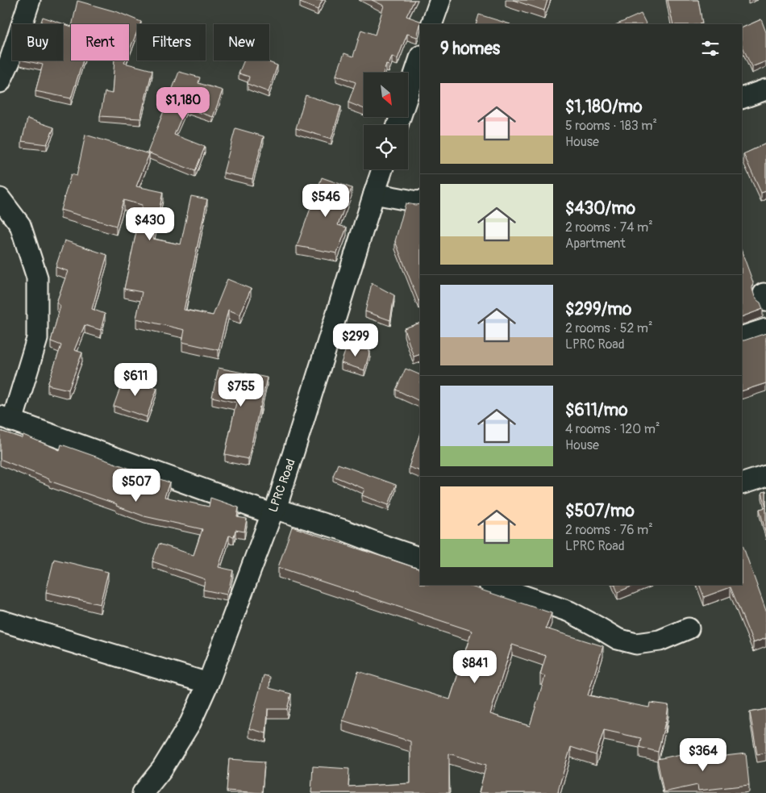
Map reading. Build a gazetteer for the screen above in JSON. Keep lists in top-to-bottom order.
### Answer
{
  "streets": {
    "street": ["LPRC Road"]
  },
  "north": "bottom right",
  "page": {
    "chip": [
      "Buy",
      "Rent",
      "Filters",
      "New"
    ],
    "heading": "9 homes",
    "list": [
      {
        "name": "$1,180/mo",
        "note": "5 rooms · 183 m² · House"
      },
      {
        "name": "$430/mo",
        "note": "2 rooms · 74 m² · Apartment"
      },
      {
        "name": "$299/mo",
        "note": "2 rooms · 52 m² · LPRC Road"
      },
      {
        "name": "$611/mo",
        "note": "4 rooms · 120 m² · House"
      },
      {
        "name": "$507/mo",
        "note": "2 rooms · 76 m² · LPRC Road"
      }
    ],
    "price": [
      "$1,180",
      "$546",
      "$430",
      "$299",
      "$611",
      "$755",
      "$507",
      "$841",
      "$364"
    ]
  }
}
